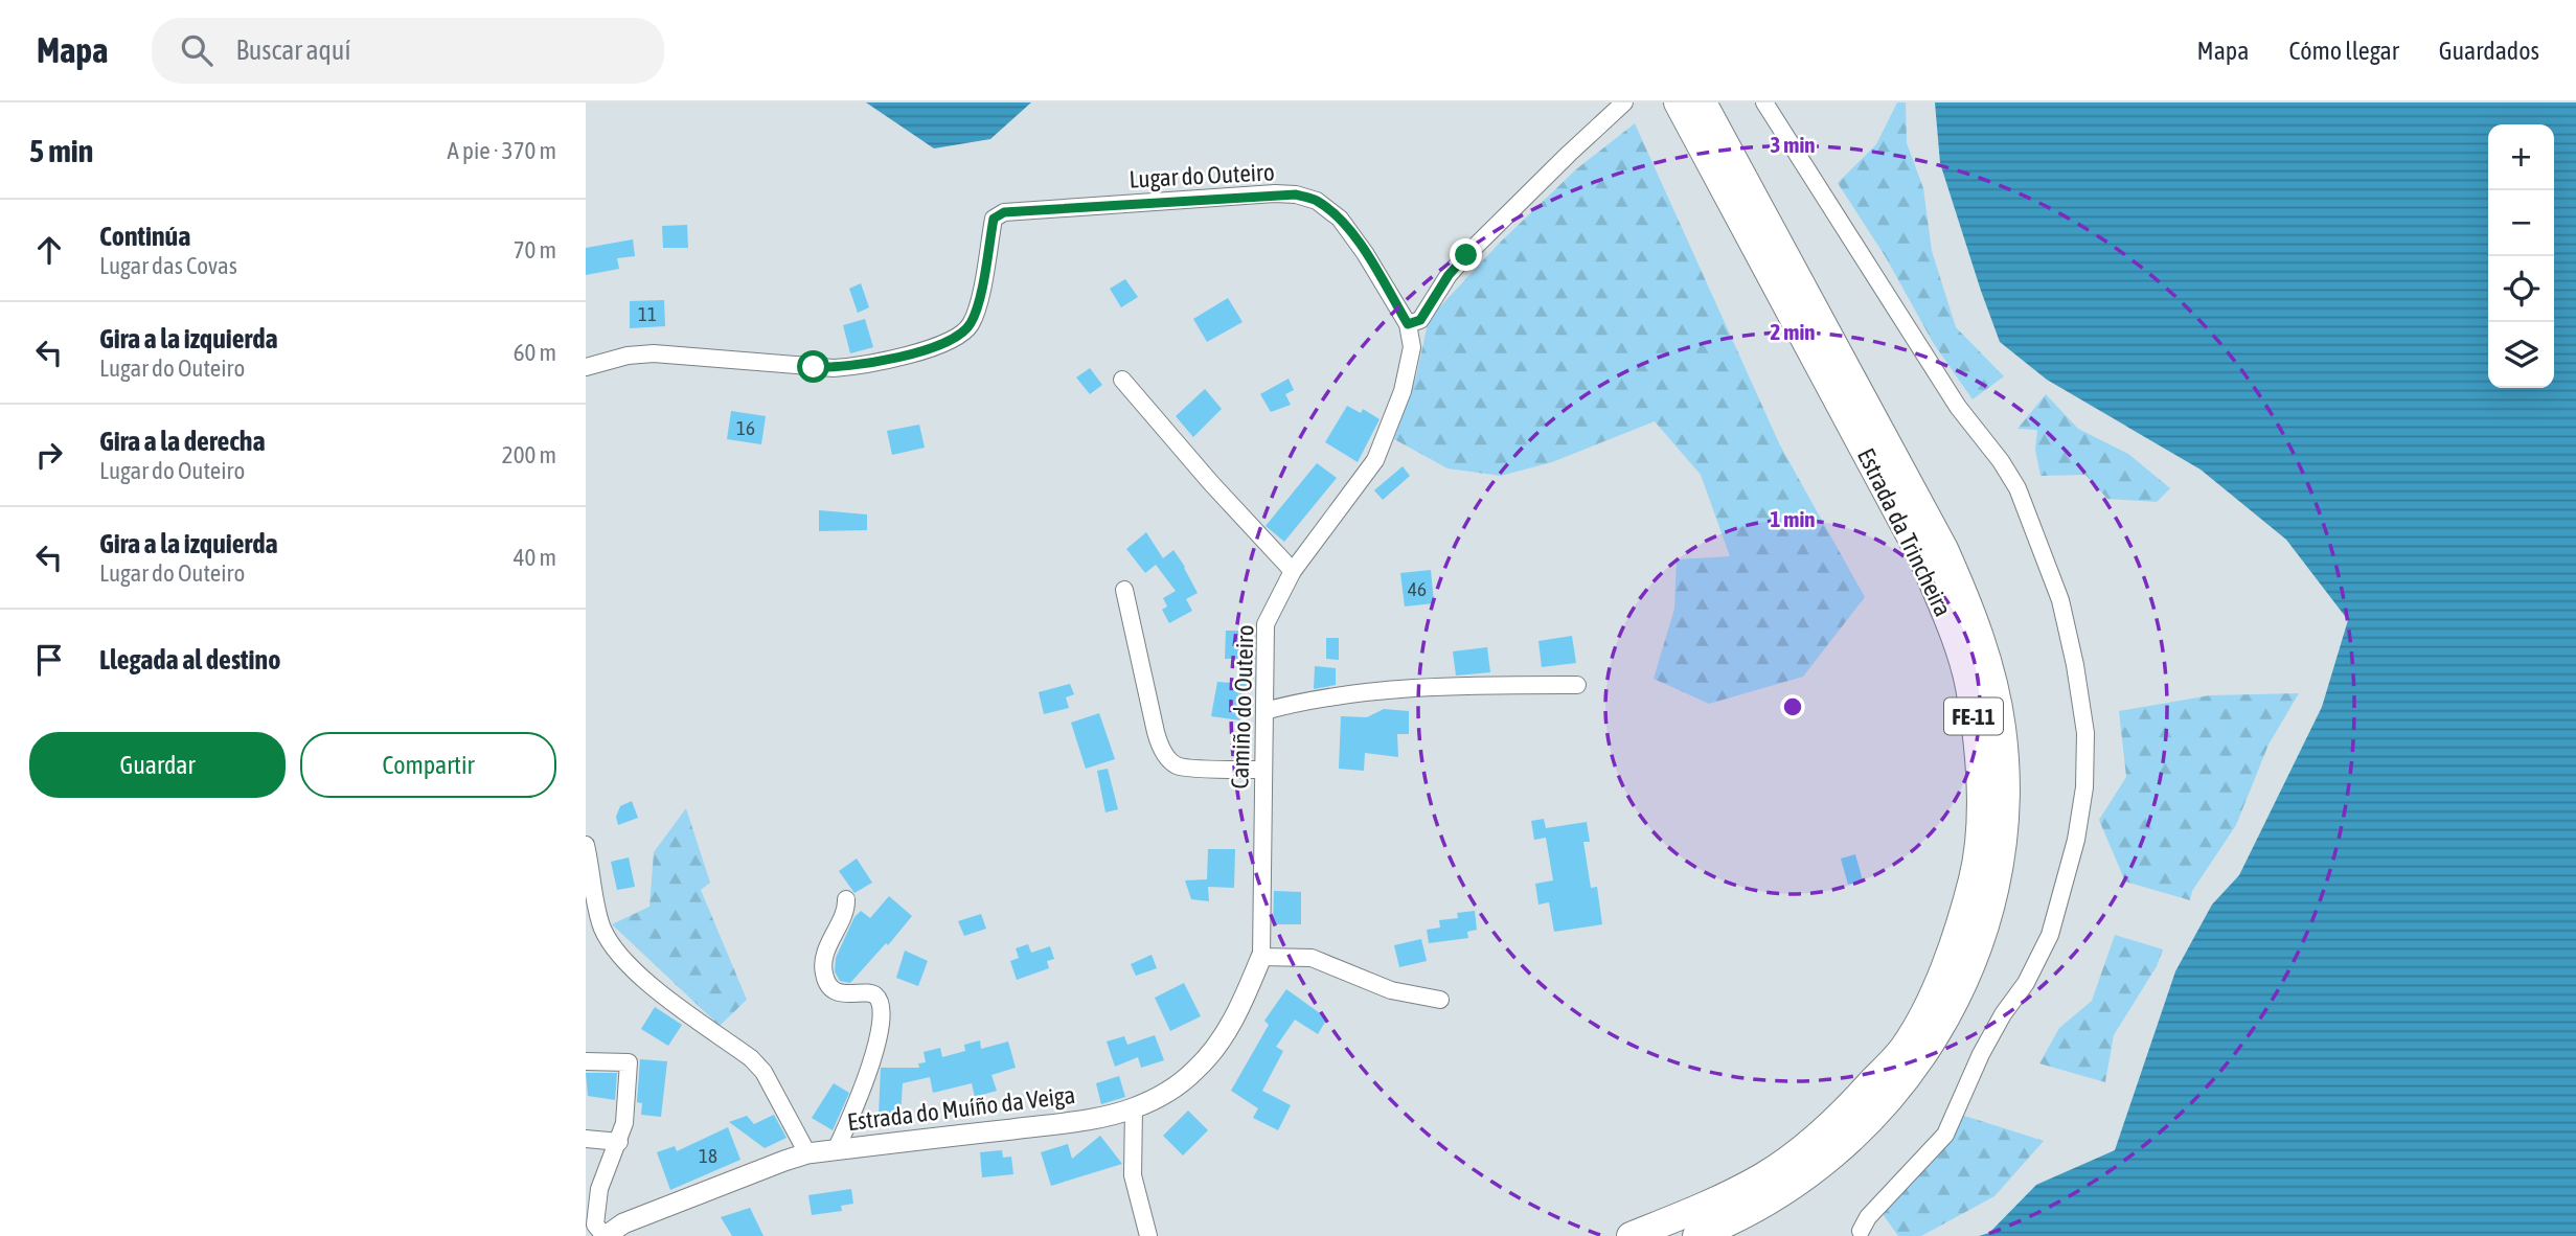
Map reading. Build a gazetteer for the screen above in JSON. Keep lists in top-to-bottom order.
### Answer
{
  "streets": {
    "highway": ["Estrada da Trincheira", "FE-11"],
    "street": ["Lugar do Outeiro", "Camiño do Outeiro", "Estrada do Muíño da Veiga"]
  },
  "crossings": [
    ["Lugar do Outeiro", "Camiño do Outeiro"],
    ["Camiño do Outeiro", "Estrada do Muíño da Veiga"]
  ],
  "house_numbers": [
    "11",
    "16",
    "46",
    "18"
  ],
  "page": {
    "header": "Mapa",
    "search": "Buscar aquí",
    "nav": ["Mapa", "Cómo llegar", "Guardados"],
    "heading": ["5 min", "A pie · 370 m"],
    "map_buttons": ["+", "−"],
    "list": [
      ["Continúa", "Lugar das Covas", "70 m"],
      ["Gira a la izquierda", "Lugar do Outeiro", "60 m"],
      ["Gira a la derecha", "Lugar do Outeiro", "200 m"],
      ["Gira a la izquierda", "Lugar do Outeiro", "40 m"],
      "Llegada al destino"
    ],
    "buttons": ["Guardar", "Compartir"]
  },
  "rings": ["3 min", "2 min", "1 min"]
}
